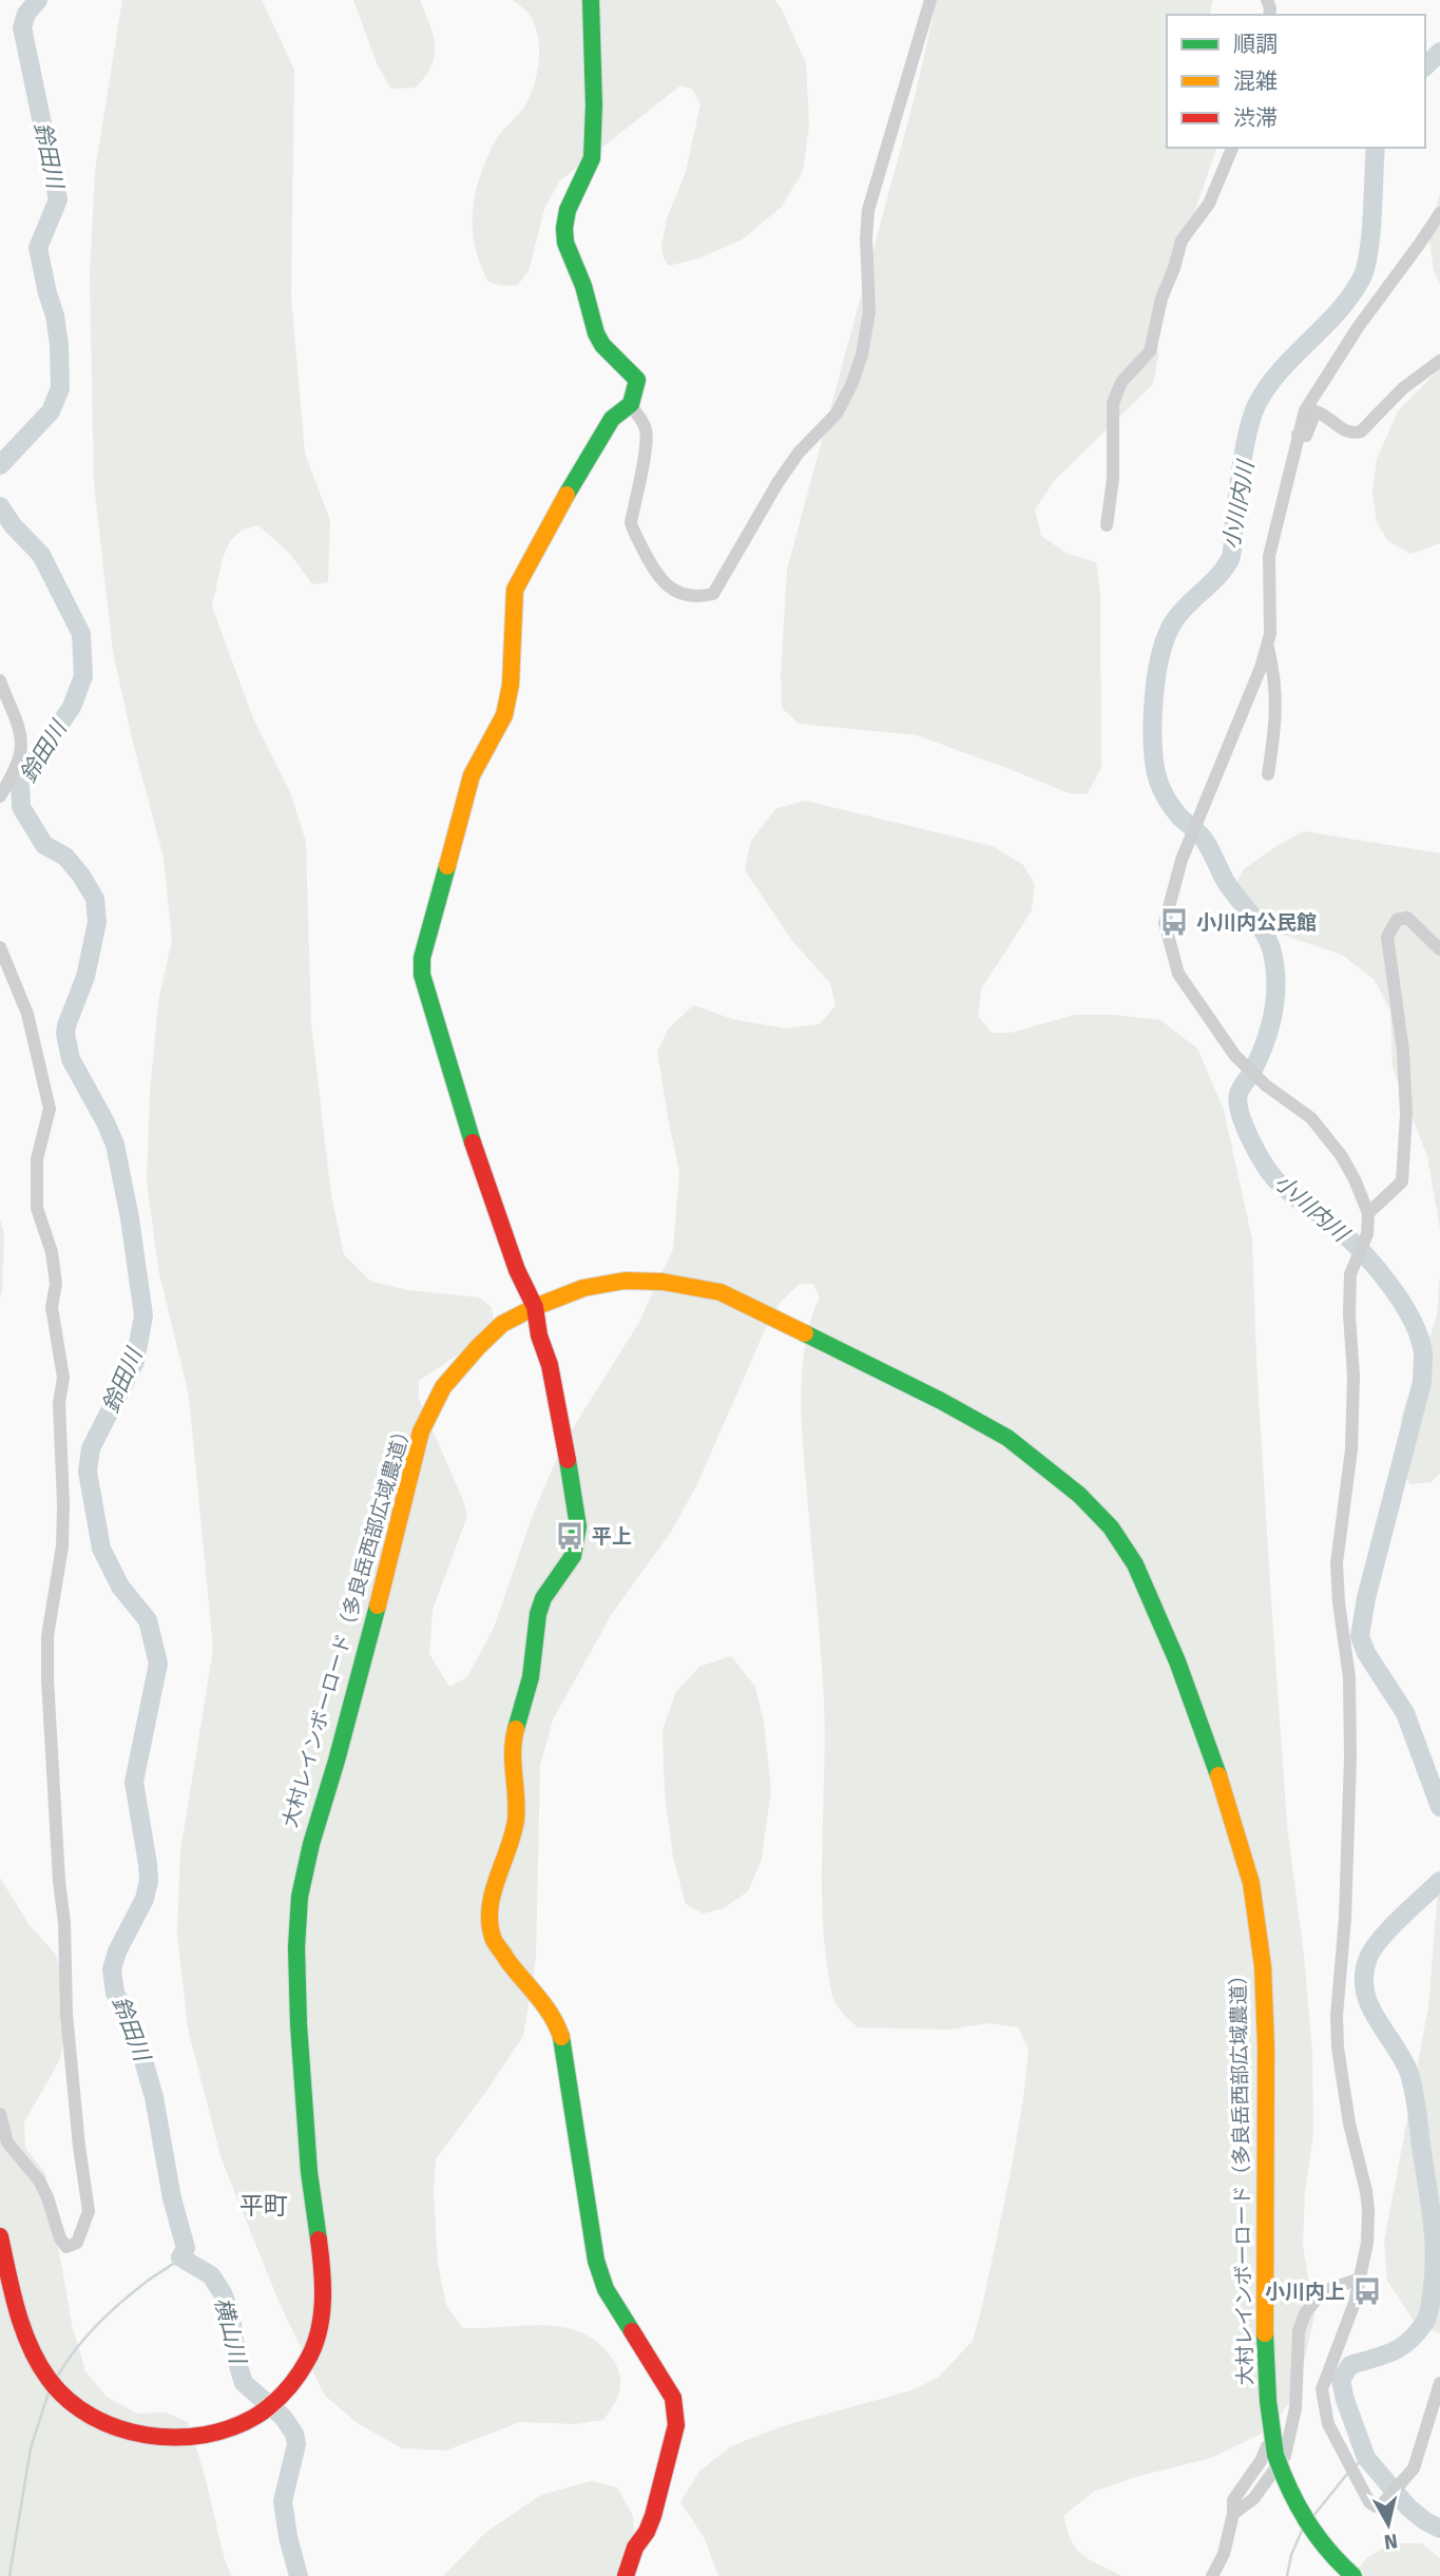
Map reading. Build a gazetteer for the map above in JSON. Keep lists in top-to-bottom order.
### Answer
{
  "streets": {
    "street": ["大村レインボーロード（多良岳西部広域農道）"]
  },
  "districts": ["平町"],
  "water": ["鈴田川", "小川内川", "横山川"],
  "places": {
    "bus stop": ["小川内公民館", "平上", "小川内上"]
  },
  "legend": ["順調", "混雑", "渋滞"],
  "north": "bottom"
}
